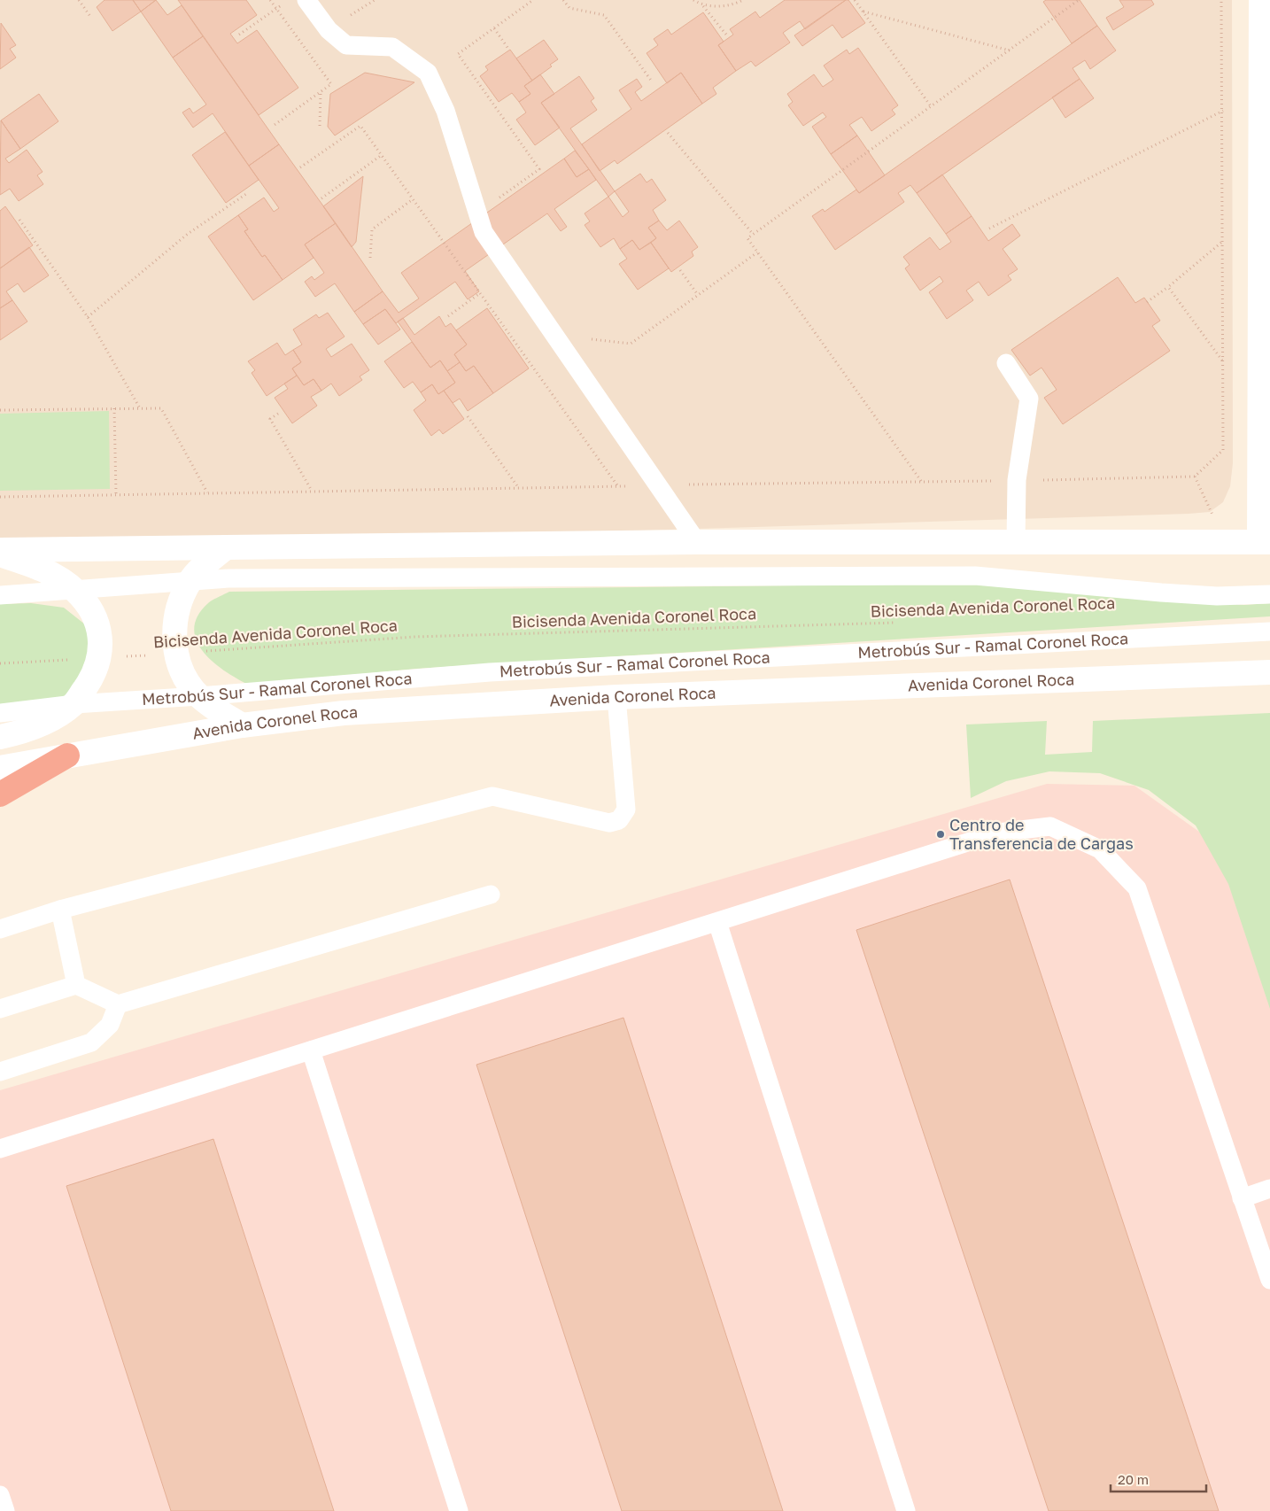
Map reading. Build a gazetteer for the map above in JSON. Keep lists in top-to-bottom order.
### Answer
{
  "streets": {
    "main road": ["Avenida Coronel Roca"],
    "lane": ["Metrobús Sur - Ramal Coronel Roca"],
    "path": ["Bicisenda Avenida Coronel Roca"]
  },
  "places": ["Centro de Transferencia de Cargas"],
  "scale_bar": "20 m"
}
